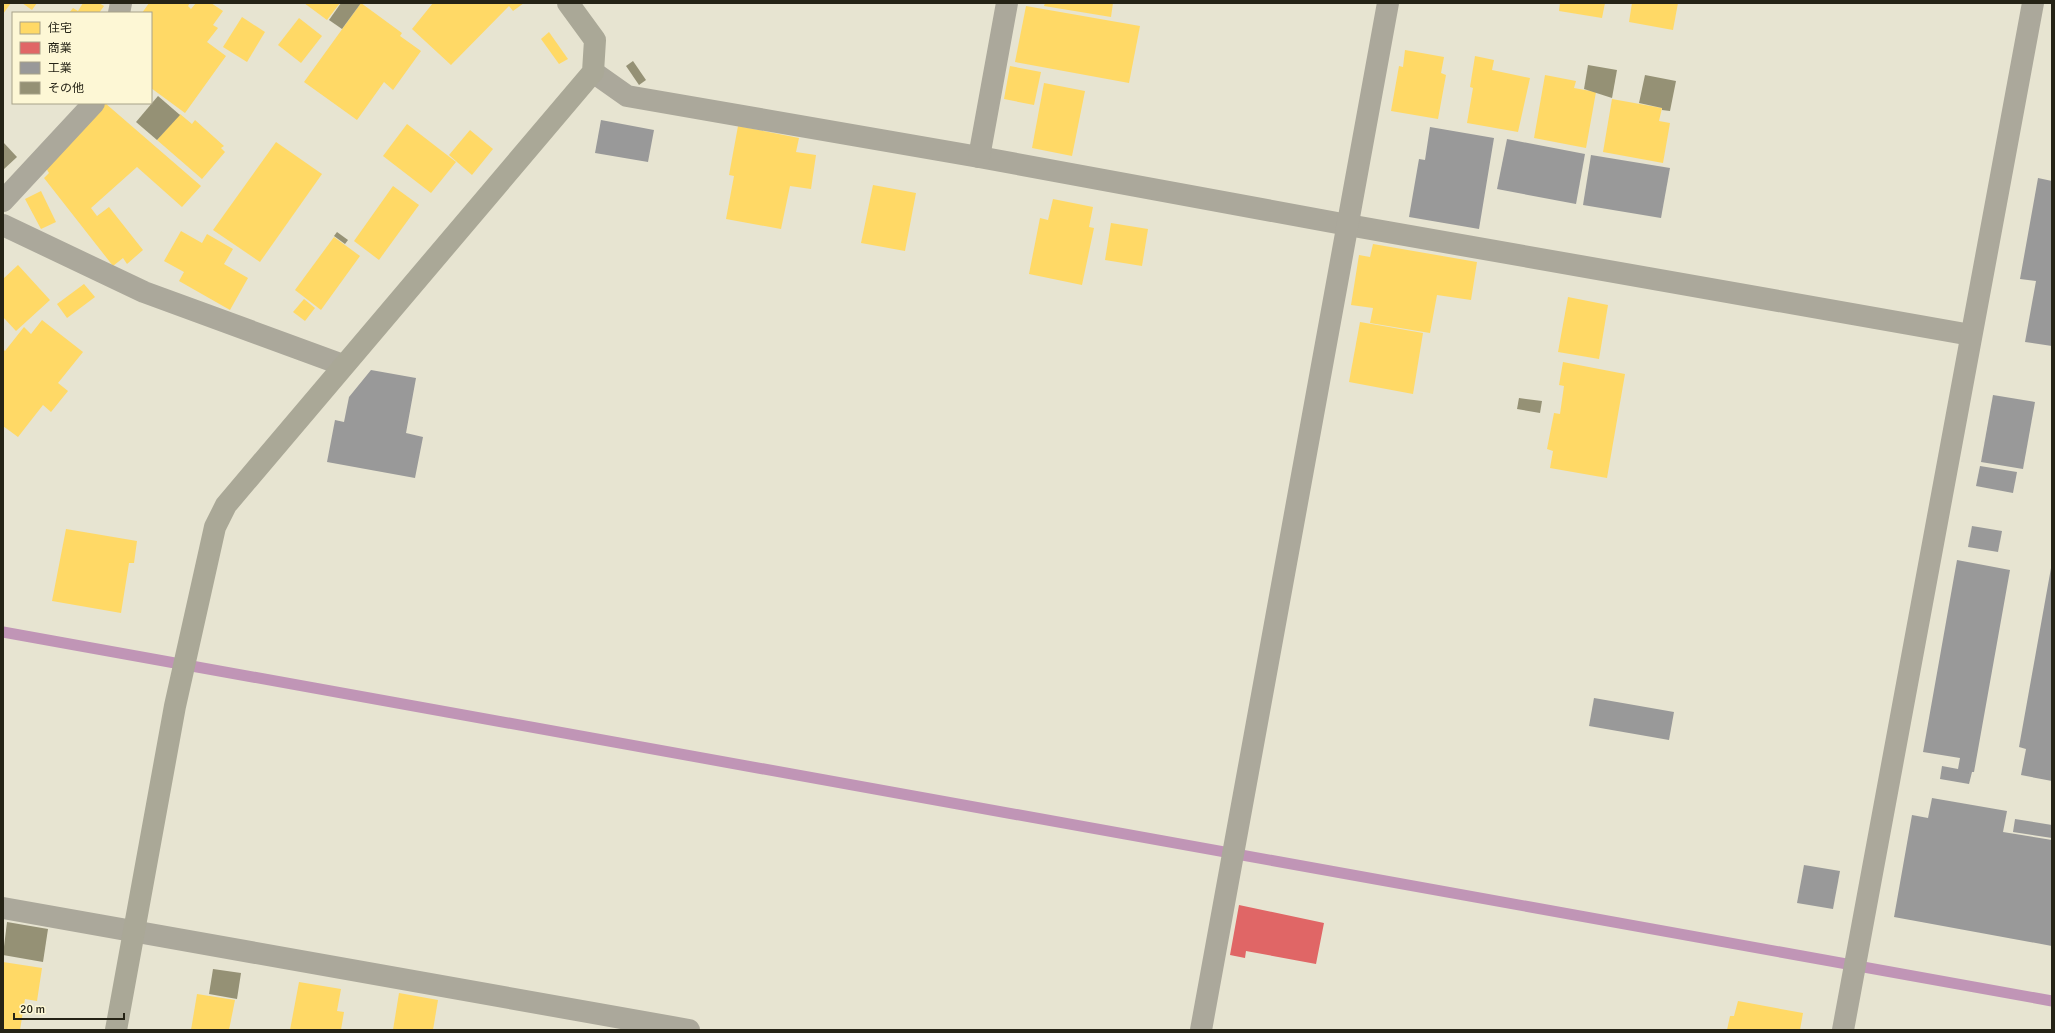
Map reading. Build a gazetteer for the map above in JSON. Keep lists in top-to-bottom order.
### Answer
{
  "legend": [
    "住宅",
    "商業",
    "工業",
    "その他"
  ],
  "scale_bar": "20 m"
}
